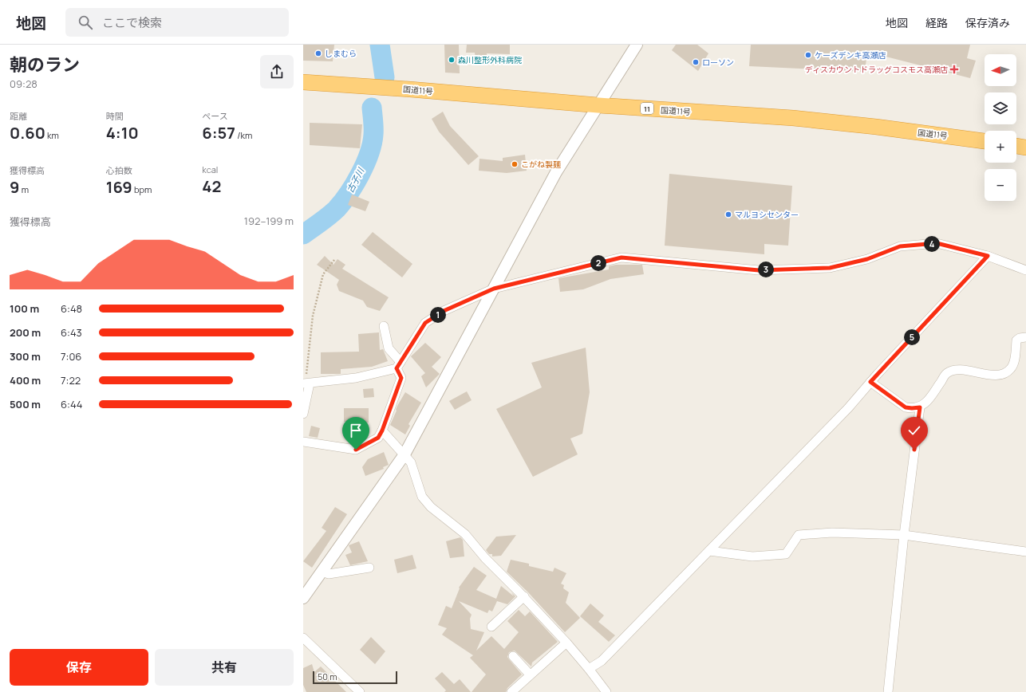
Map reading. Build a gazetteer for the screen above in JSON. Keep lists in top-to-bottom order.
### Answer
{
  "streets": {
    "highway": ["国道11号", "11"]
  },
  "water": ["古子川"],
  "places": {
    "other": [
      "しまむら",
      "ケーズデンキ高瀬店",
      "森川整形外科病院",
      "ローソン",
      "こがね製麺",
      "マルヨシセンター"
    ],
    "health": ["ディスカウントドラッグコスモス高瀬店"]
  },
  "scale_bar": "50 m",
  "north": "left",
  "page": {
    "header": "地図",
    "search": "ここで検索",
    "nav": ["地図", "経路", "保存済み"],
    "heading": ["朝のラン", "09:28"],
    "map_buttons": ["+", "−"],
    "stats": [
      ["距離", "0.60 km"],
      ["時間", "4:10"],
      ["ペース", "6:57 /km"],
      ["獲得標高", "9 m"],
      ["心拍数", "169 bpm"],
      ["kcal", "42"]
    ],
    "chart": ["獲得標高", "192–199 m"],
    "pins": [
      "4",
      "2",
      "3",
      "1",
      "5"
    ],
    "list": [
      {
        "name": "100 m",
        "note": "6:48"
      },
      {
        "name": "200 m",
        "note": "6:43"
      },
      {
        "name": "300 m",
        "note": "7:06"
      },
      {
        "name": "400 m",
        "note": "7:22"
      },
      {
        "name": "500 m",
        "note": "6:44"
      }
    ],
    "buttons": ["保存", "共有"],
    "scale": "50 m"
  }
}
